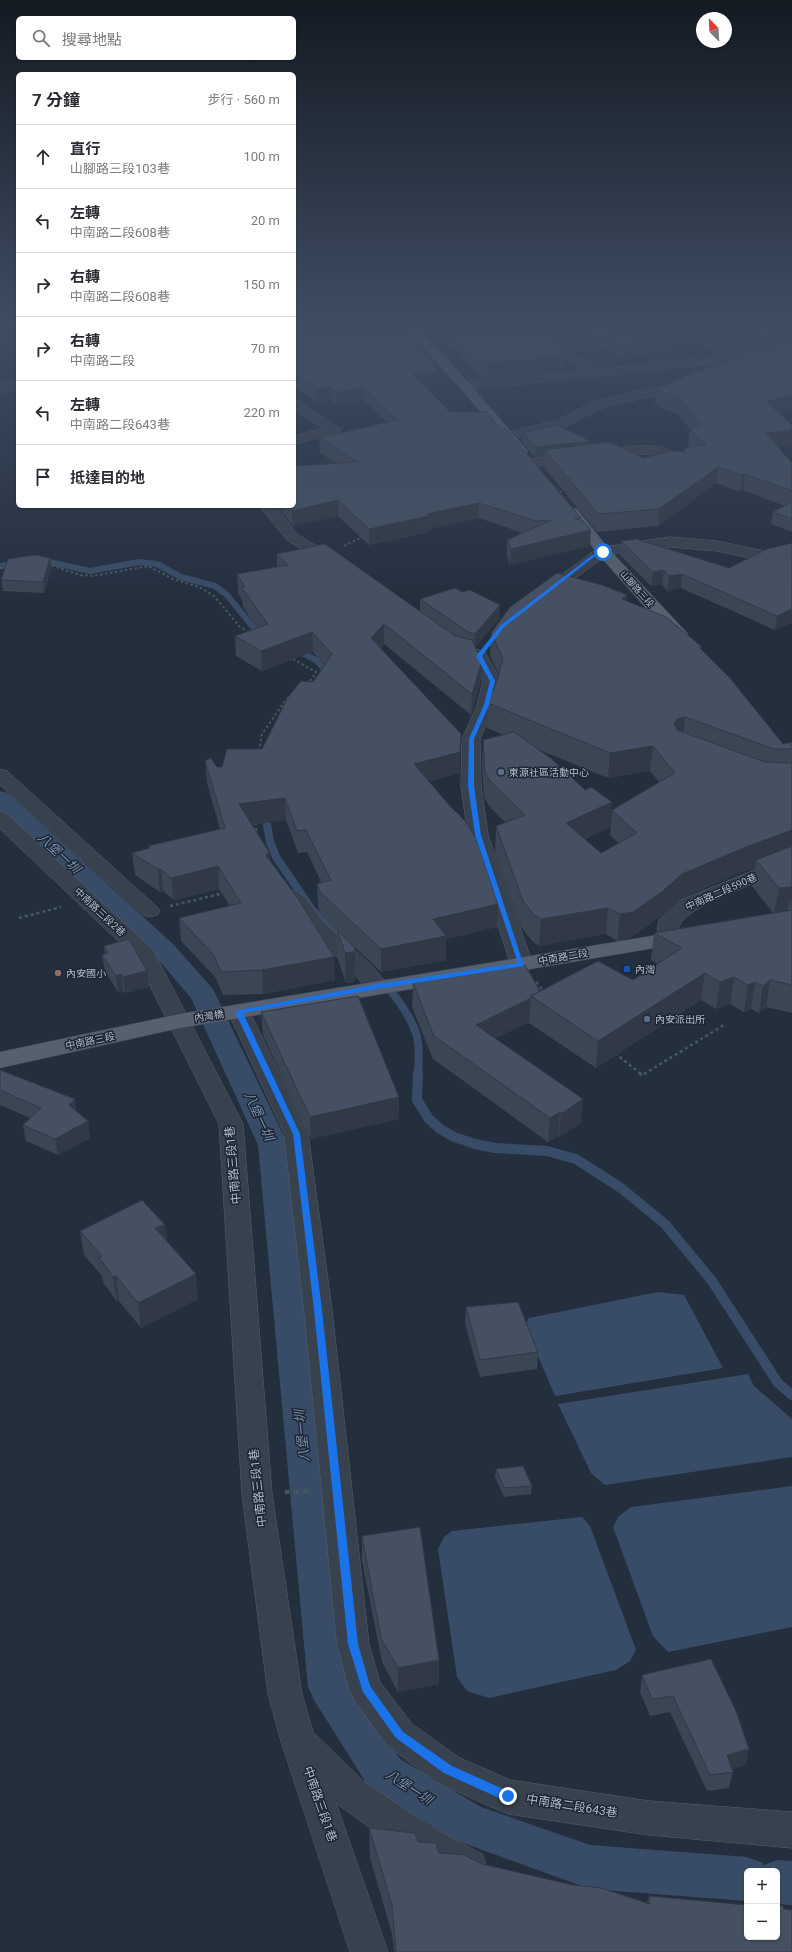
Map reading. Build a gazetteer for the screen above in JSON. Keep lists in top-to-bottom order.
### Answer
{
  "streets": {
    "main road": [
      "山腳路三段",
      "中南路二段",
      "內灣橋",
      "中南路三段"
    ],
    "street": [
      "中南路二段590巷",
      "中南路三段2巷",
      "中南路三段1巷",
      "中南路二段643巷"
    ]
  },
  "crossings": [
    ["中南路二段590巷", "中南路二段"],
    ["中南路三段2巷", "內灣橋"],
    ["中南路三段2巷", "中南路三段"],
    ["中南路三段2巷", "中南路三段1巷"],
    ["中南路二段", "內灣橋"],
    ["中南路二段", "中南路二段643巷"],
    ["內灣橋", "中南路三段"],
    ["內灣橋", "中南路三段1巷"],
    ["內灣橋", "中南路二段643巷"],
    ["中南路三段", "中南路三段1巷"]
  ],
  "water": ["八堡一圳"],
  "places": {
    "other": ["東源社區活動中心", "內安國小", "內安派出所"],
    "transit": ["內灣"]
  },
  "north": "top left",
  "page": {
    "search": "搜尋地點",
    "heading": ["7 分鐘", "步行 · 560 m"],
    "list": [
      ["直行", "山腳路三段103巷", "100 m"],
      ["左轉", "中南路二段608巷", "20 m"],
      ["右轉", "中南路二段608巷", "150 m"],
      ["右轉", "中南路二段", "70 m"],
      ["左轉", "中南路二段643巷", "220 m"],
      "抵達目的地"
    ],
    "map_buttons": ["+", "−"]
  }
}
